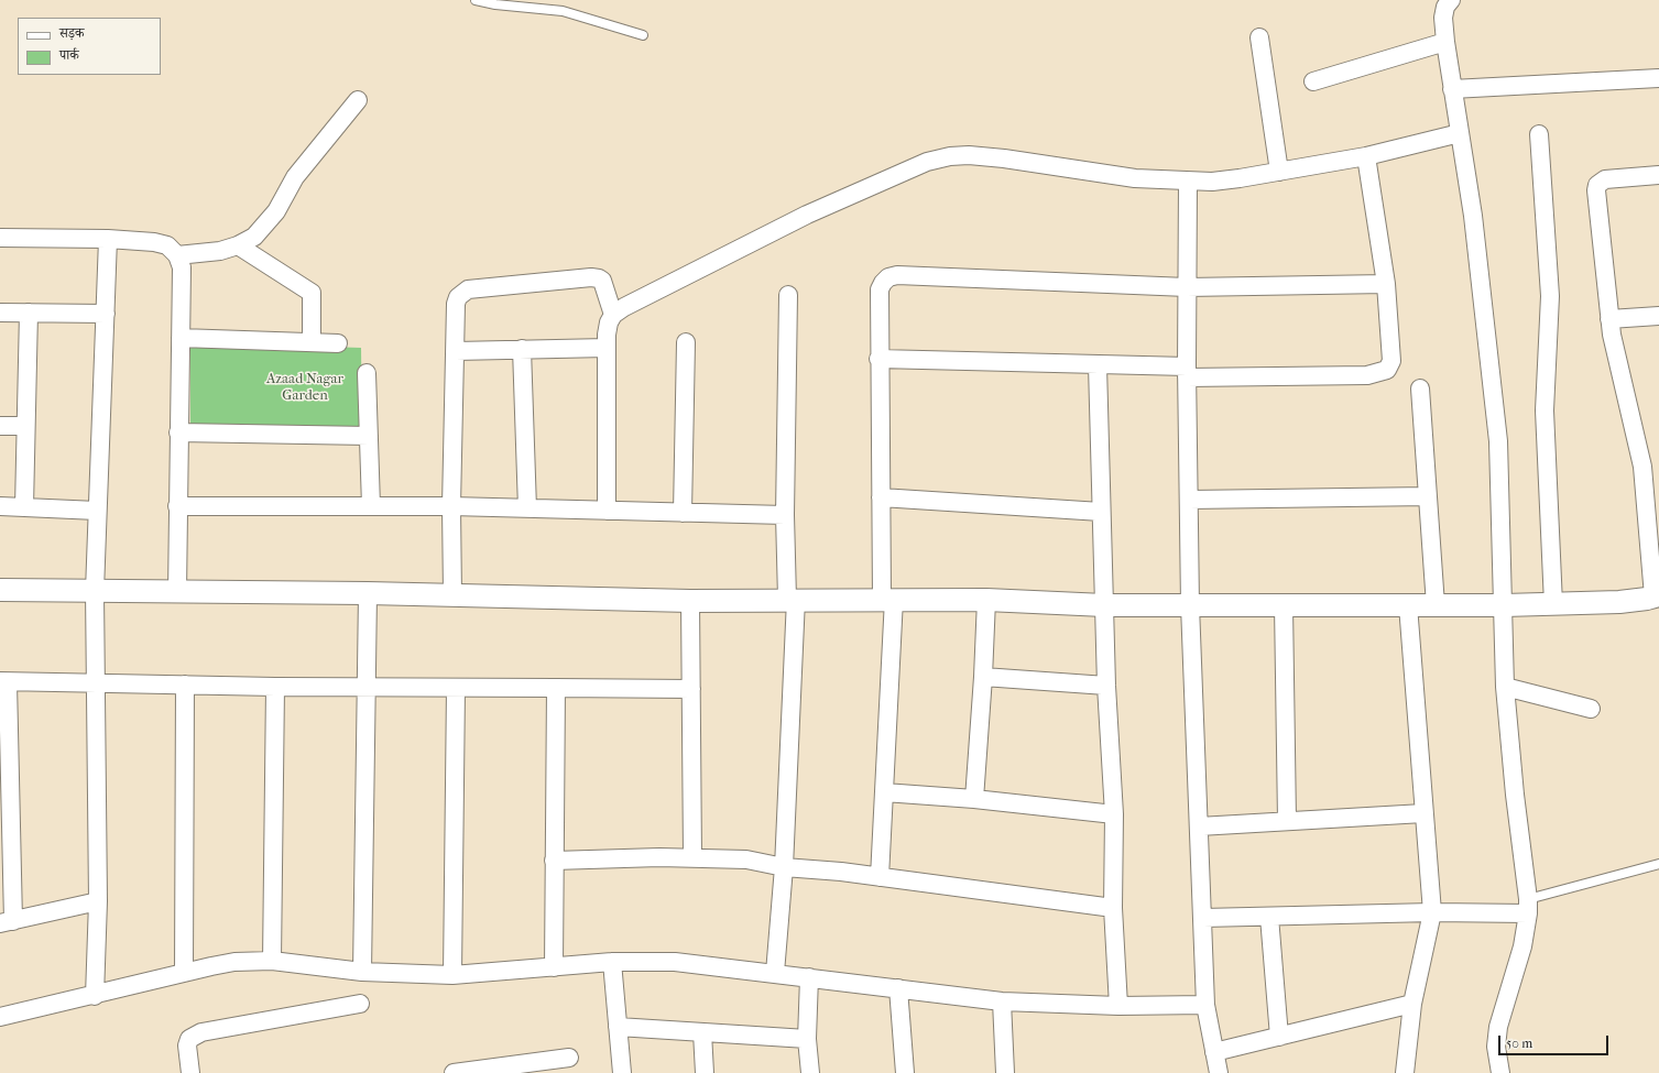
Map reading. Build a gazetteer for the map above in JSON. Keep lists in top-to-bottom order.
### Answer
{
  "parks": ["Azaad Nagar Garden"],
  "legend": ["सड़क", "पार्क"],
  "scale_bar": "50 m"
}
